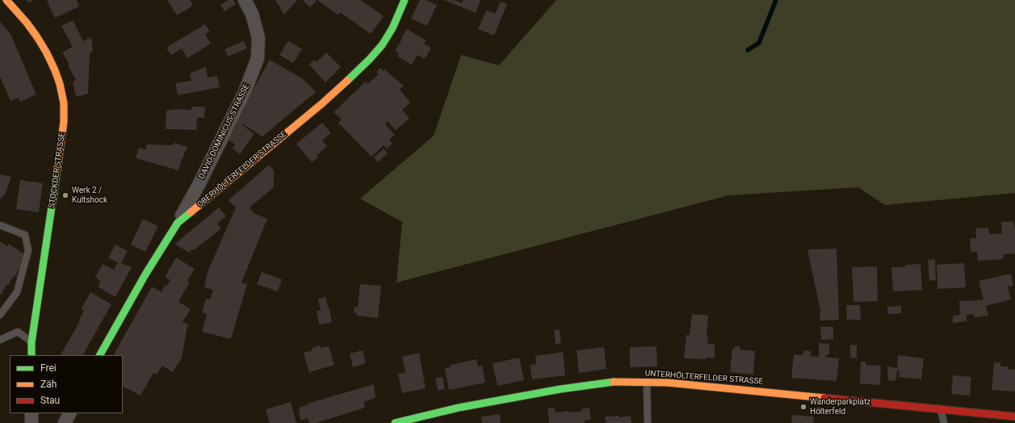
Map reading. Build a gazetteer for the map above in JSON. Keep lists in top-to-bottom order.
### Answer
{
  "streets": {
    "street": [
      "DAVID-DOMINICUS-STRASSE",
      "OBERHÖLTERFELDER STRASSE",
      "STOCKDER STRASSE",
      "UNTERHÖLTERFELDER STRASSE"
    ]
  },
  "crossings": [
    ["DAVID-DOMINICUS-STRASSE", "OBERHÖLTERFELDER STRASSE"]
  ],
  "places": ["Werk 2 / Kultshock", "Wanderparkplatz Hölterfeld"],
  "legend": ["Frei", "Zäh", "Stau"]
}
